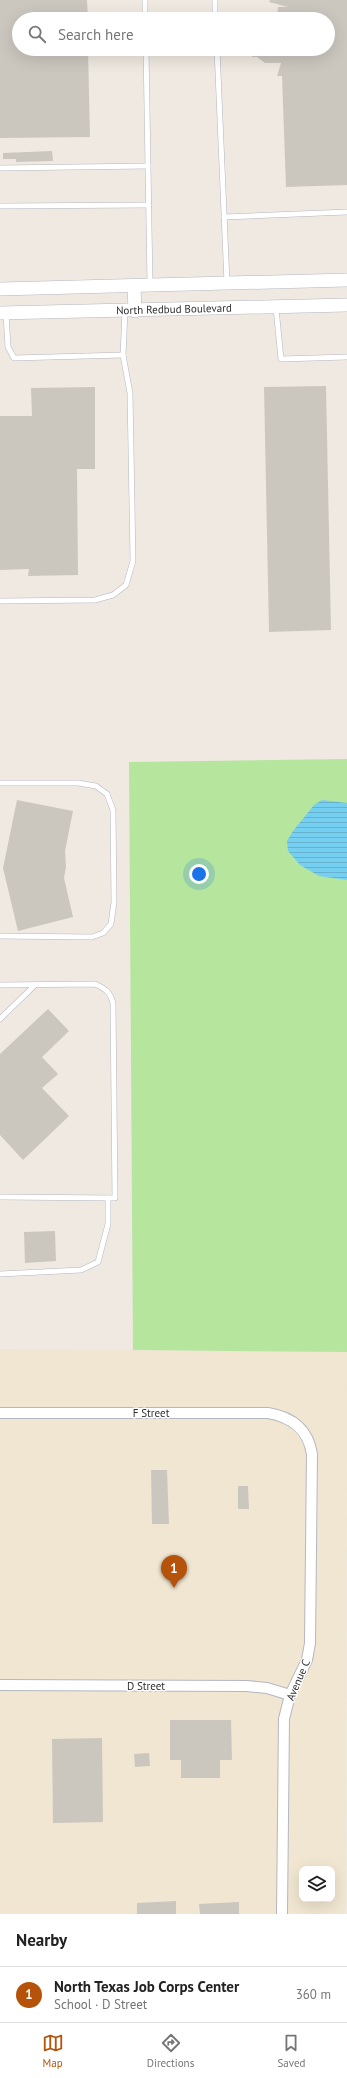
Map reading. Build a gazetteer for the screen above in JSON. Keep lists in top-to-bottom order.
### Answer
{
  "streets": {
    "street": [
      "North Redbud Boulevard",
      "F Street",
      "Avenue C",
      "D Street"
    ]
  },
  "crossings": [
    ["F Street", "Avenue C"],
    ["Avenue C", "D Street"]
  ],
  "page": {
    "search": "Search here",
    "pins": "1",
    "heading": "Nearby",
    "list": [
      {
        "mark": "1",
        "name": "North Texas Job Corps Center",
        "note": "School · D Street",
        "value": "360 m"
      }
    ],
    "nav": ["Map", "Directions", "Saved"]
  }
}
